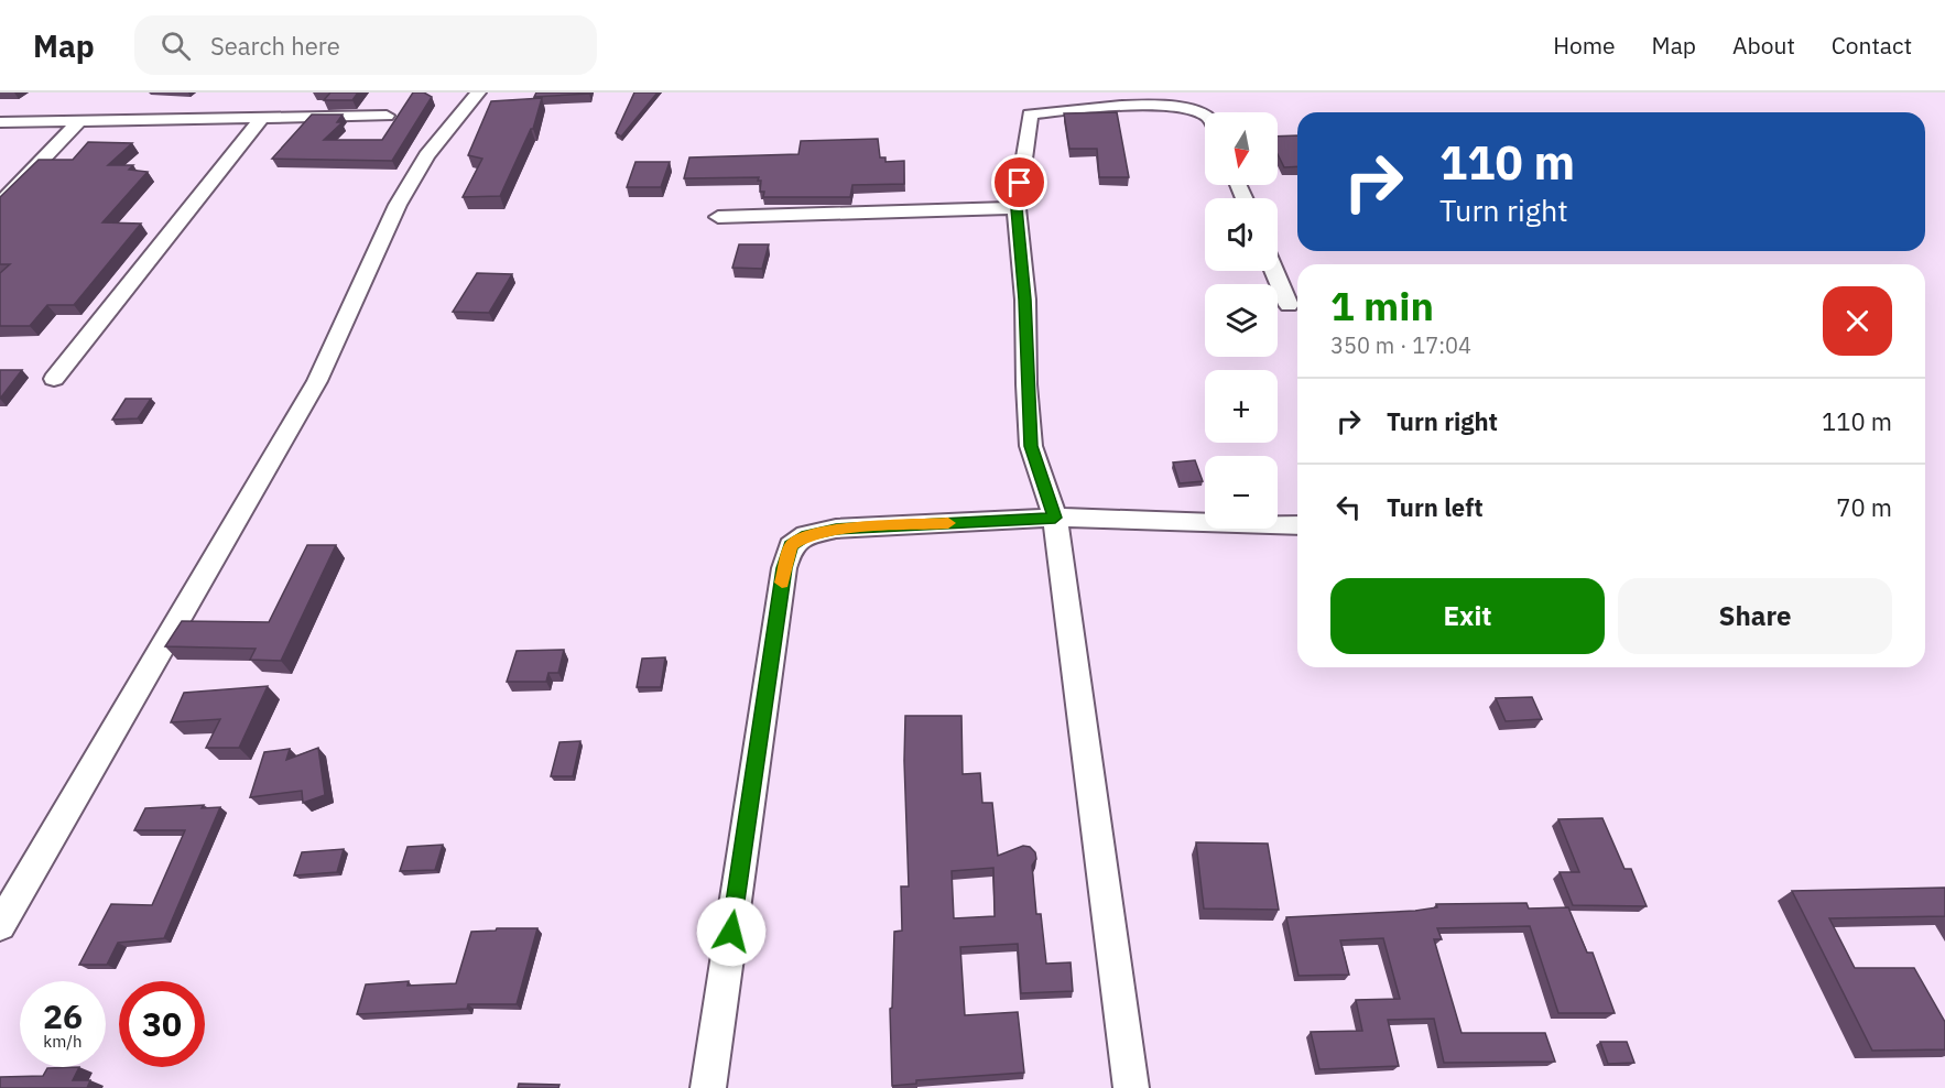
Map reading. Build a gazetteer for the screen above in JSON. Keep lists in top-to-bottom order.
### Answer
{
  "north": "bottom",
  "page": {
    "header": "Map",
    "search": "Search here",
    "nav": [
      "Home",
      "Map",
      "About",
      "Contact"
    ],
    "map_buttons": ["+", "−"],
    "turn": ["110 m", "Turn right"],
    "heading": ["1 min", "350 m · 17:04"],
    "list": [
      {
        "name": "Turn right",
        "value": "110 m"
      },
      {
        "name": "Turn left",
        "value": "70 m"
      }
    ],
    "buttons": ["Exit", "Share"],
    "speed": "26 km/h",
    "limit": "30"
  }
}
